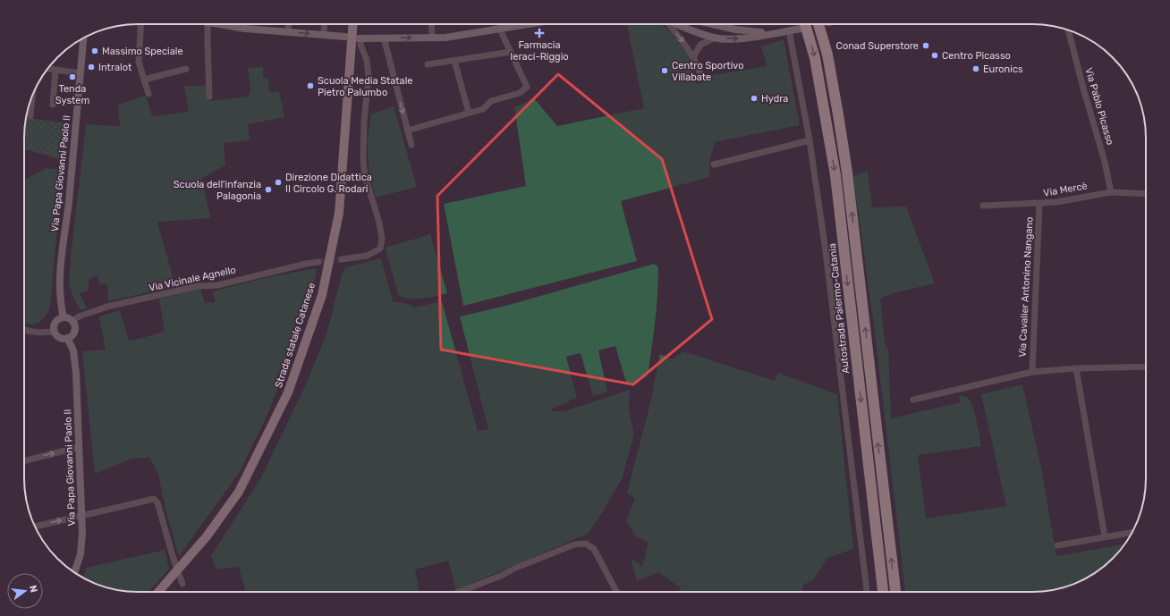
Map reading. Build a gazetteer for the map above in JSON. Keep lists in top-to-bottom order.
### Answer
{
  "streets": {
    "highway": ["Autostrada Palermo-Catania"],
    "main road": ["Strada statale Catanese"],
    "street": [
      "Via Pablo Picasso",
      "Via Papa Giovanni Paolo II",
      "Via Mercè",
      "Via Vicinale Agnello",
      "Via Cavalier Antonino Nangano"
    ]
  },
  "crossings": [
    ["Via Pablo Picasso", "Via Mercè"],
    ["Via Papa Giovanni Paolo II", "Via Vicinale Agnello"],
    ["Via Mercè", "Via Cavalier Antonino Nangano"]
  ],
  "places": {
    "health": ["Farmacia Ieraci-Riggio"],
    "other": [
      "Conad Superstore",
      "Massimo Speciale",
      "Centro Picasso",
      "Intralot",
      "Euronics",
      "Centro Sportivo Villabate",
      "Tenda System",
      "Scuola Media Statale Pietro Palumbo",
      "Hydra",
      "Direzione Didattica II Circolo G. Rodari",
      "Scuola dell'infanzia Palagonia"
    ]
  },
  "north": "right"
}
